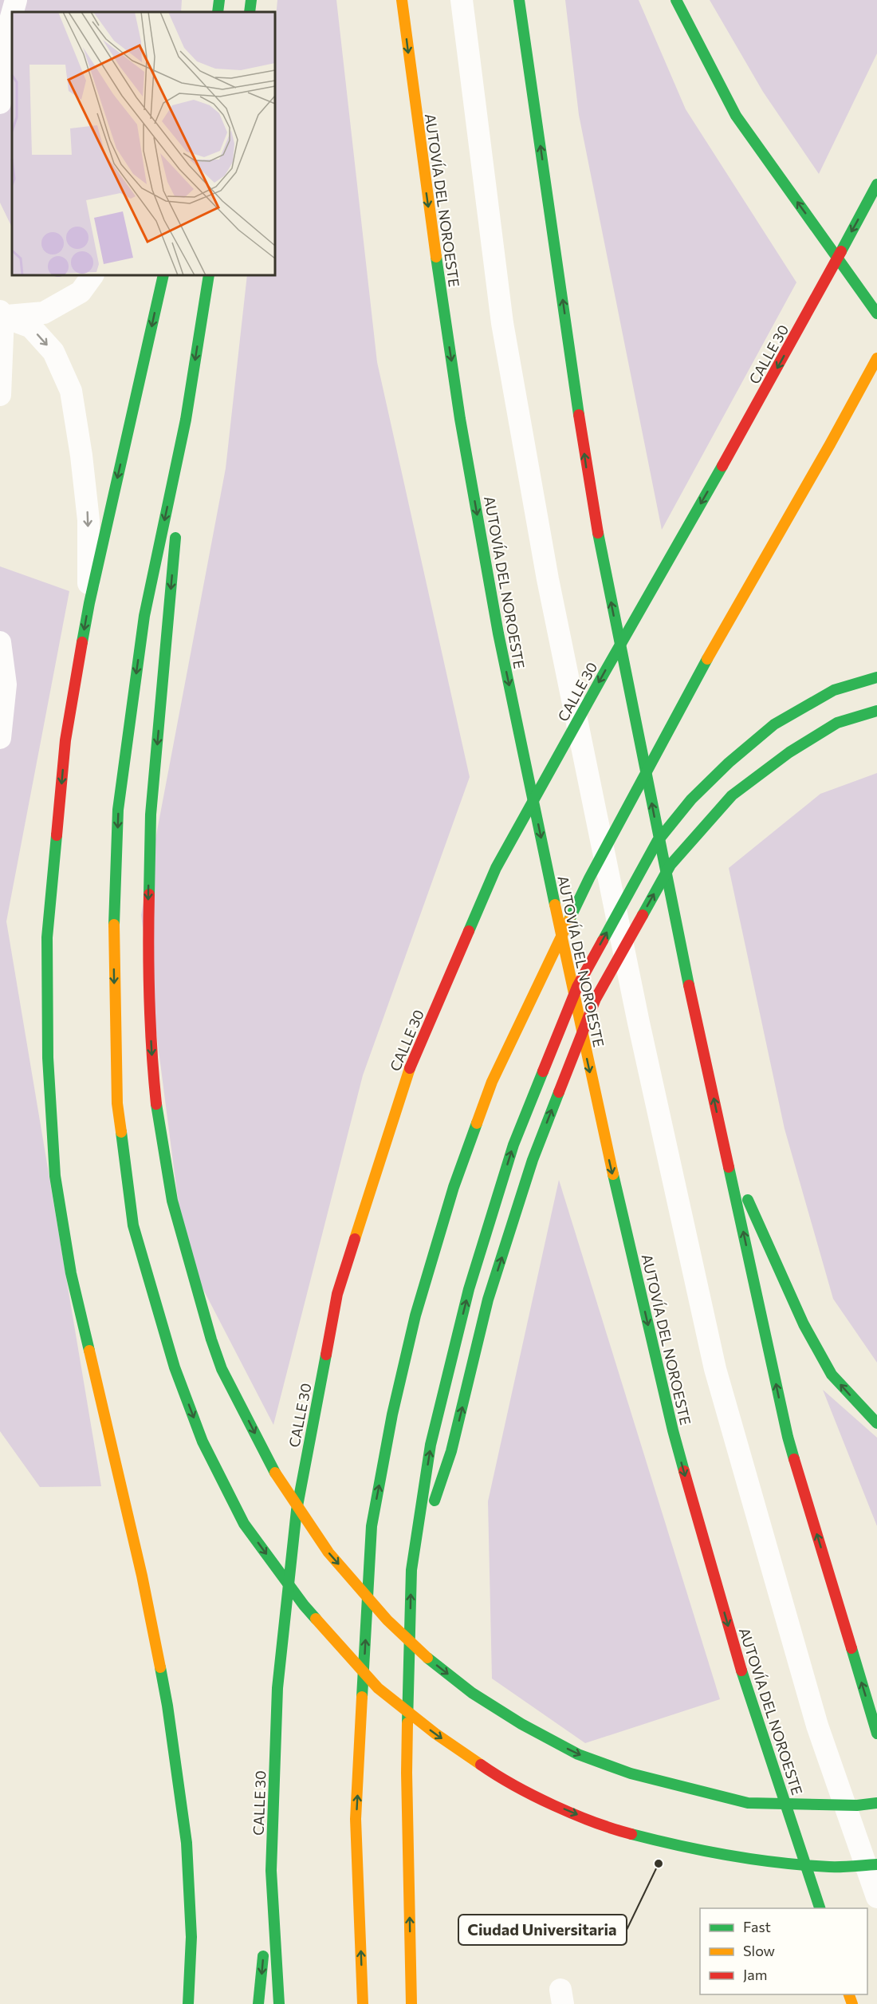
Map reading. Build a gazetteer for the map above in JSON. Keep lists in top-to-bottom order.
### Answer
{
  "streets": {
    "highway": ["AUTOVÍA DEL NOROESTE", "CALLE 30"]
  },
  "one_way": ["AUTOVÍA DEL NOROESTE"],
  "places": ["Ciudad Universitaria"],
  "legend": ["Fast", "Slow", "Jam"]
}
